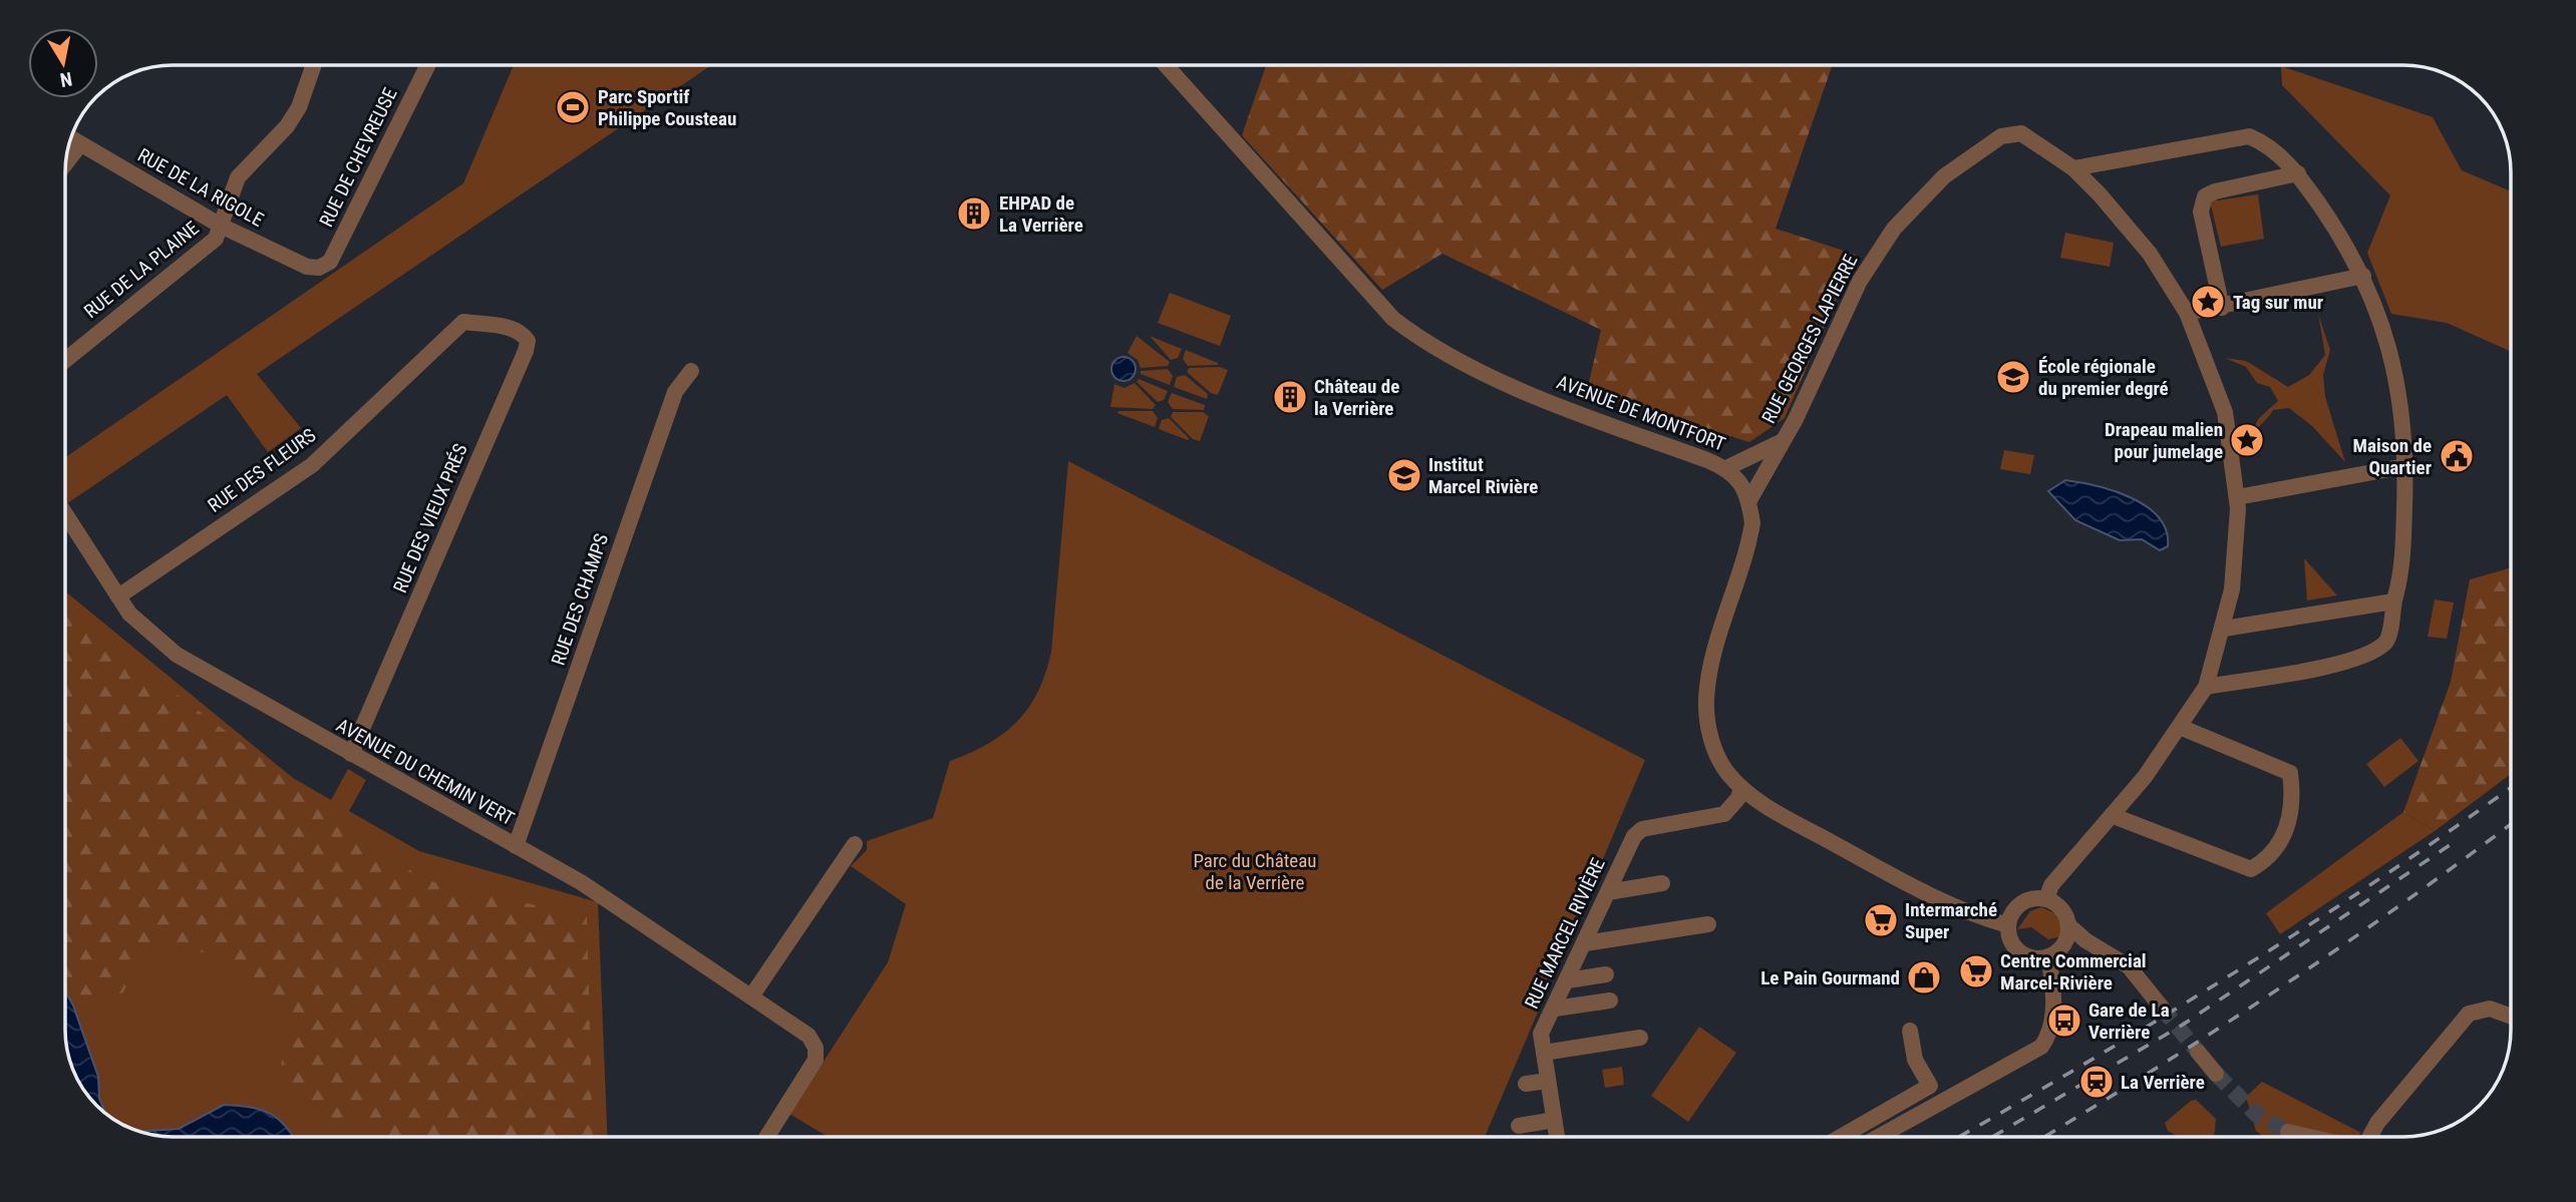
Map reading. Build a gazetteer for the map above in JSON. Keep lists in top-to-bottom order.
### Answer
{
  "streets": {
    "street": [
      "RUE DE CHEVREUSE",
      "RUE DE LA RIGOLE",
      "RUE DE LA PLAINE",
      "RUE GEORGES LAPIERRE",
      "AVENUE DE MONTFORT",
      "RUE DES FLEURS",
      "RUE DES VIEUX PRÉS",
      "RUE DES CHAMPS",
      "AVENUE DU CHEMIN VERT",
      "RUE MARCEL RIVIÈRE"
    ]
  },
  "crossings": [
    ["RUE DE CHEVREUSE", "RUE DE LA RIGOLE"],
    ["RUE DE LA RIGOLE", "RUE DE LA PLAINE"],
    ["RUE GEORGES LAPIERRE", "AVENUE DE MONTFORT"],
    ["RUE DES FLEURS", "RUE DES VIEUX PRÉS"],
    ["RUE DES FLEURS", "AVENUE DU CHEMIN VERT"],
    ["RUE DES VIEUX PRÉS", "AVENUE DU CHEMIN VERT"],
    ["RUE DES CHAMPS", "AVENUE DU CHEMIN VERT"]
  ],
  "parks": ["Parc du Château de la Verrière"],
  "places": {
    "sports": ["Parc Sportif Philippe Cousteau"],
    "building": ["EHPAD de La Verrière", "Château de la Verrière"],
    "place": ["Tag sur mur", "Drapeau malien pour jumelage"],
    "school or university": ["École régionale du premier degré", "Institut Marcel Rivière"],
    "public building": ["Maison de Quartier"],
    "supermarket": ["Intermarché Super", "Centre Commercial Marcel-Rivière"],
    "shop": ["Le Pain Gourmand"],
    "bus stop": ["Gare de La Verrière"],
    "station": ["La Verrière"]
  },
  "north": "bottom"
}
